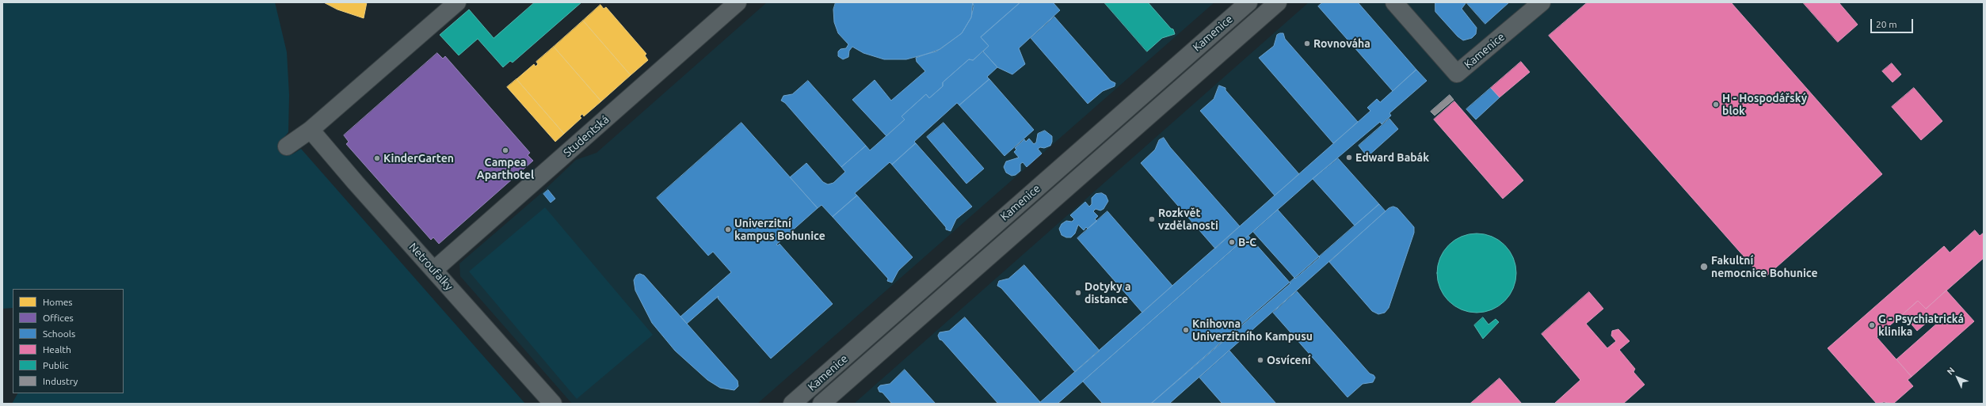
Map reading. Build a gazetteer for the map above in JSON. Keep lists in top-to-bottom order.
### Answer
{
  "streets": {
    "street": ["Kamenice", "Studentská", "Netroufalky"]
  },
  "crossings": [
    ["Studentská", "Netroufalky"]
  ],
  "places": [
    "Rovnováha",
    "H - Hospodářský blok",
    "Campea Aparthotel",
    "Edward Babák",
    "KinderGarten",
    "Rozkvět vzdělanosti",
    "Univerzitní kampus Bohunice",
    "B-C",
    "Fakultní nemocnice Bohunice",
    "Dotyky a distance",
    "G - Psychiatrická klinika",
    "Knihovna Univerzitního Kampusu",
    "Osvícení"
  ],
  "legend": [
    "Homes",
    "Offices",
    "Schools",
    "Health",
    "Public",
    "Industry"
  ],
  "scale_bar": "20 m",
  "north": "top left"
}
